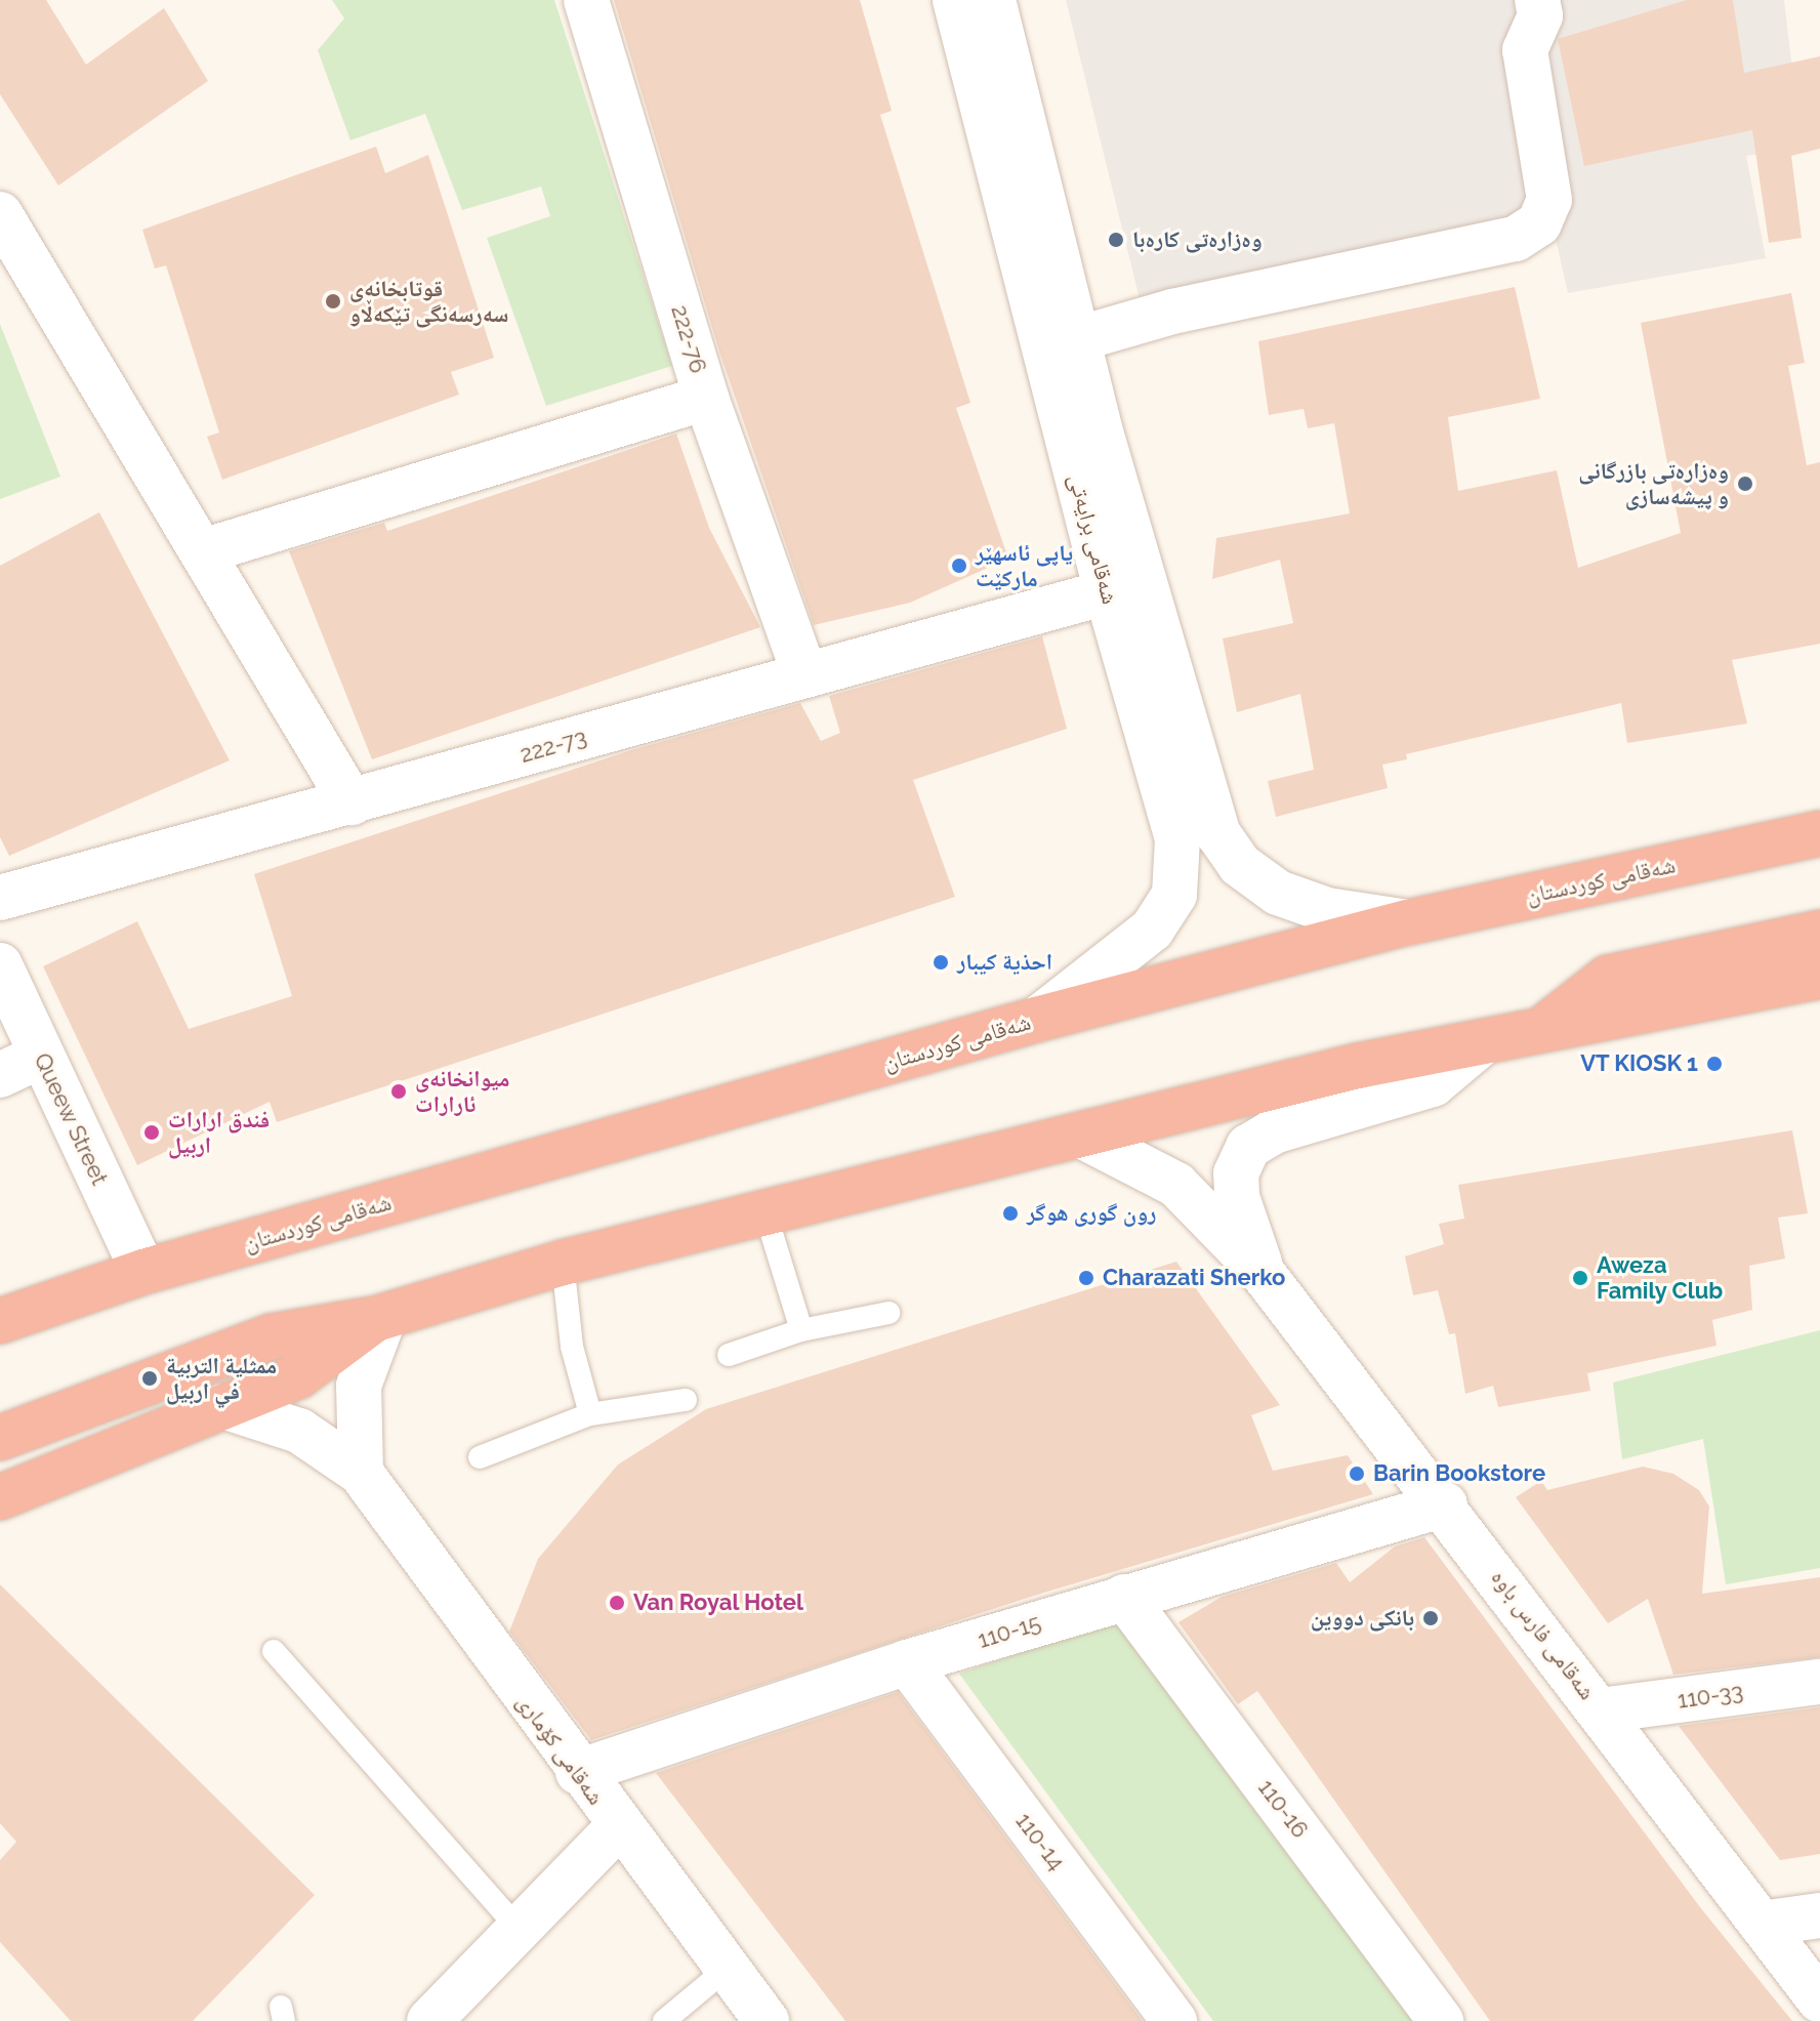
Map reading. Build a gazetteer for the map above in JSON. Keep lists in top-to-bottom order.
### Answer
{
  "streets": {
    "highway": ["شەقامی کوردستان"],
    "street": [
      "222-76",
      "شەقامی برایەتی",
      "222-73",
      "Queew Street",
      "110-15",
      "شەقامی فارس باوە",
      "110-33",
      "شەقامی کۆماری",
      "110-16",
      "110-14"
    ]
  },
  "crossings": [
    ["222-76", "222-73"],
    ["شەقامی برایەتی", "222-73"],
    ["شەقامی برایەتی", "شەقامی کوردستان"],
    ["شەقامی کوردستان", "Queew Street"],
    ["110-15", "شەقامی فارس باوە"],
    ["110-15", "شەقامی کۆماری"],
    ["110-15", "110-16"],
    ["110-15", "110-14"],
    ["شەقامی فارس باوە", "110-33"]
  ],
  "places": [
    "وەزارەتی کارەبا",
    "قوتابخانەی سەرسەنگی تێکەڵاو",
    "وەزارەتی بازرگانی و پیشەسازی",
    "ياپی ئاسهێر مارکێت",
    "احذية كيبار",
    "VT KIOSK 1",
    "میوانخانەی ئارارات",
    "فندق ارارات اربيل",
    "رون گوری هوگر",
    "Charazati Sherko",
    "Aweza Family Club",
    "ممثلية التربية في اربيل",
    "Barin Bookstore",
    "Van Royal Hotel",
    "بانکی دووین"
  ]
}
